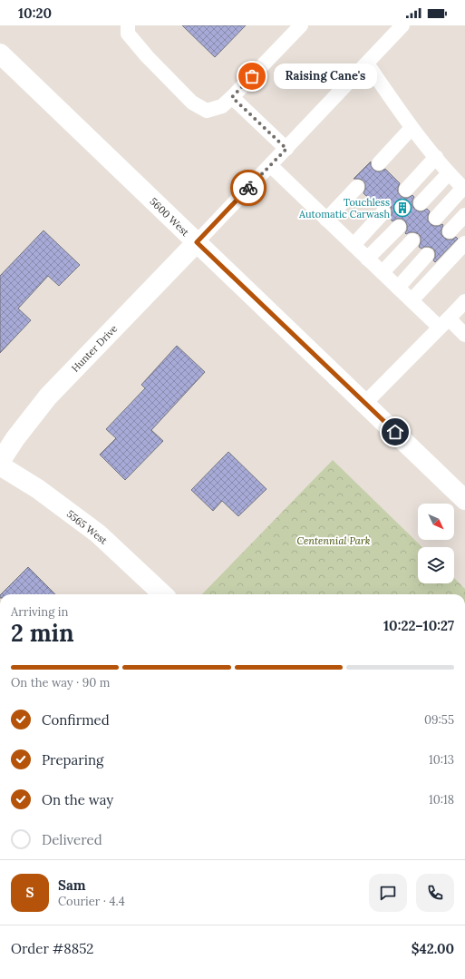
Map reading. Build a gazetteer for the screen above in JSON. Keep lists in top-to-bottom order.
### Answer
{
  "streets": {
    "main road": ["5600 West", "Hunter Drive", "5565 West"]
  },
  "crossings": [
    ["5600 West", "Hunter Drive"]
  ],
  "parks": ["Centennial Park"],
  "places": {
    "other": ["Raising Cane's"],
    "building": ["Touchless Automatic Carwash"]
  },
  "north": "bottom right",
  "page": {
    "status": "10:20",
    "bubble": "Raising Cane's",
    "heading": ["2 min", "Arriving in", "10:22–10:27"],
    "panel": [
      "Sam",
      "Courier · 4.4",
      "Order #8852",
      "$42.00"
    ],
    "bar": "On the way · 90 m",
    "list": [
      ["Confirmed", "09:55"],
      ["Preparing", "10:13"],
      ["On the way", "10:18"],
      "Delivered"
    ],
    "round": "S"
  }
}
